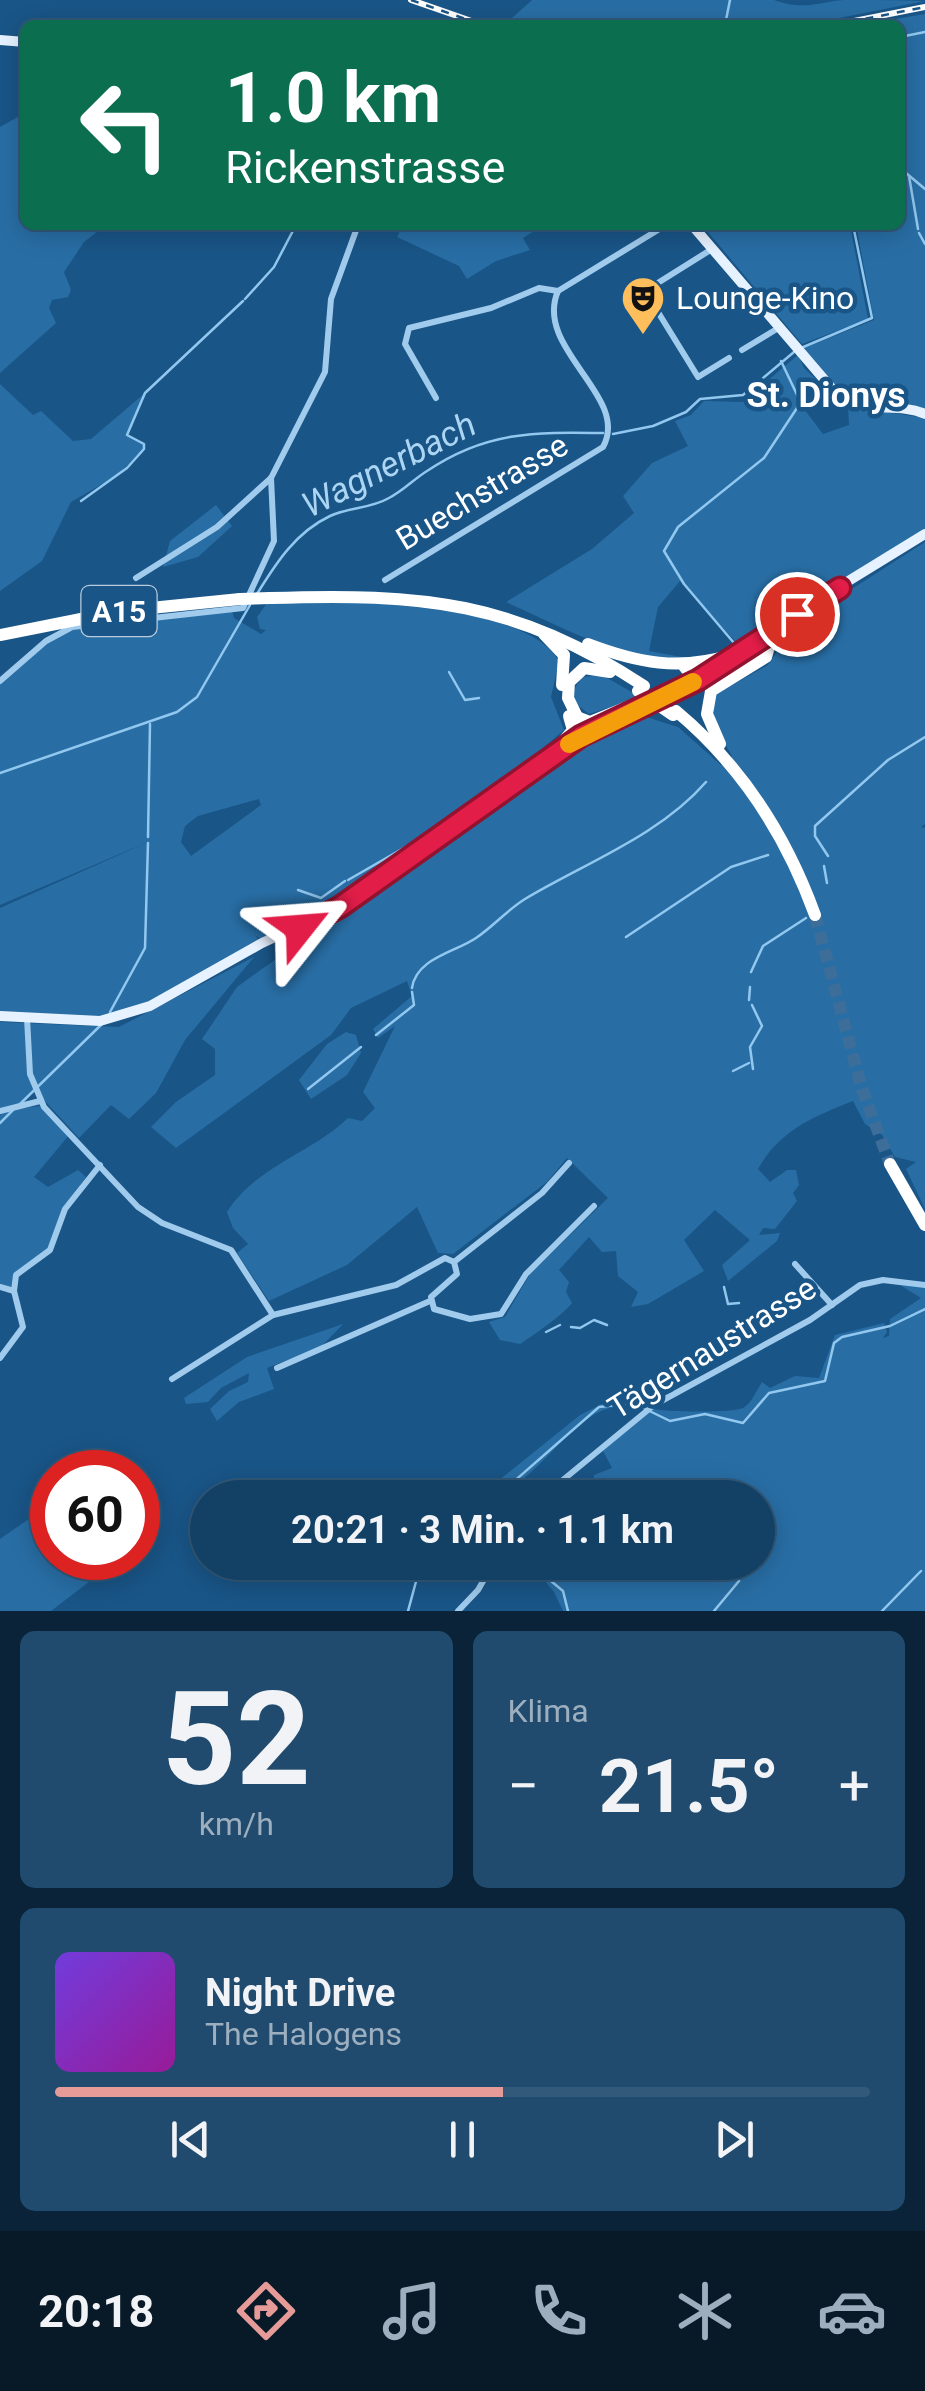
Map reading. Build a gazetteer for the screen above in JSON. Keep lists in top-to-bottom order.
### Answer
{
  "streets": {
    "highway": ["A15"],
    "street": ["Buechstrasse", "Tägernaustrasse"]
  },
  "districts": ["St. Dionys"],
  "water": ["Wagnerbach"],
  "places": {
    "theatre": ["Lounge-Kino"]
  },
  "page": {
    "turn": ["1.0 km", "Rickenstrasse"],
    "limit": "60",
    "trip": "20:21 · 3 Min. · 1.1 km",
    "tile": [
      ["52", "km/h"],
      "Klima"
    ],
    "heat": ["−", "21.5°", "+"],
    "song": ["Night Drive", "The Halogens"],
    "tabs": "20:18"
  }
}
